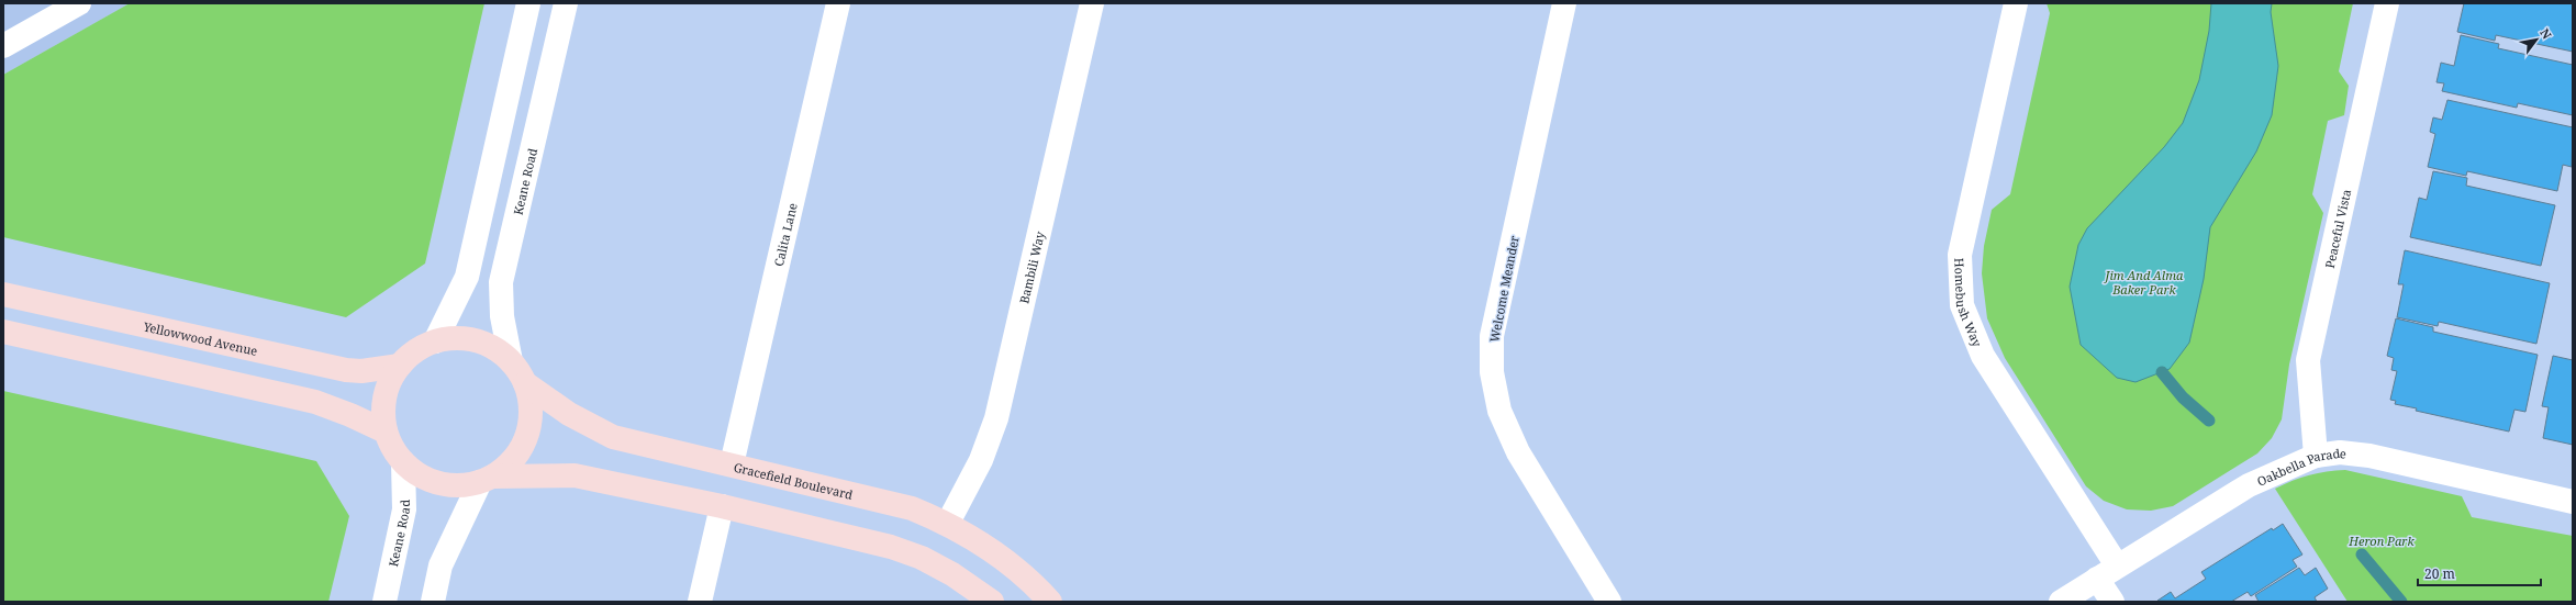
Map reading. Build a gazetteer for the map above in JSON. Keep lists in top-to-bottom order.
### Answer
{
  "streets": {
    "street": [
      "Keane Road",
      "Peaceful Vista",
      "Calita Lane",
      "Bambili Way",
      "Welcome Meander",
      "Homebush Way",
      "Yellowwood Avenue",
      "Oakbella Parade",
      "Gracefield Boulevard"
    ]
  },
  "crossings": [
    ["Keane Road", "Yellowwood Avenue"],
    ["Keane Road", "Gracefield Boulevard"],
    ["Peaceful Vista", "Oakbella Parade"],
    ["Calita Lane", "Gracefield Boulevard"],
    ["Bambili Way", "Gracefield Boulevard"],
    ["Homebush Way", "Oakbella Parade"],
    ["Yellowwood Avenue", "Gracefield Boulevard"]
  ],
  "parks": ["Jim And Alma Baker Park", "Heron Park"],
  "scale_bar": "20 m",
  "north": "top right"
}
